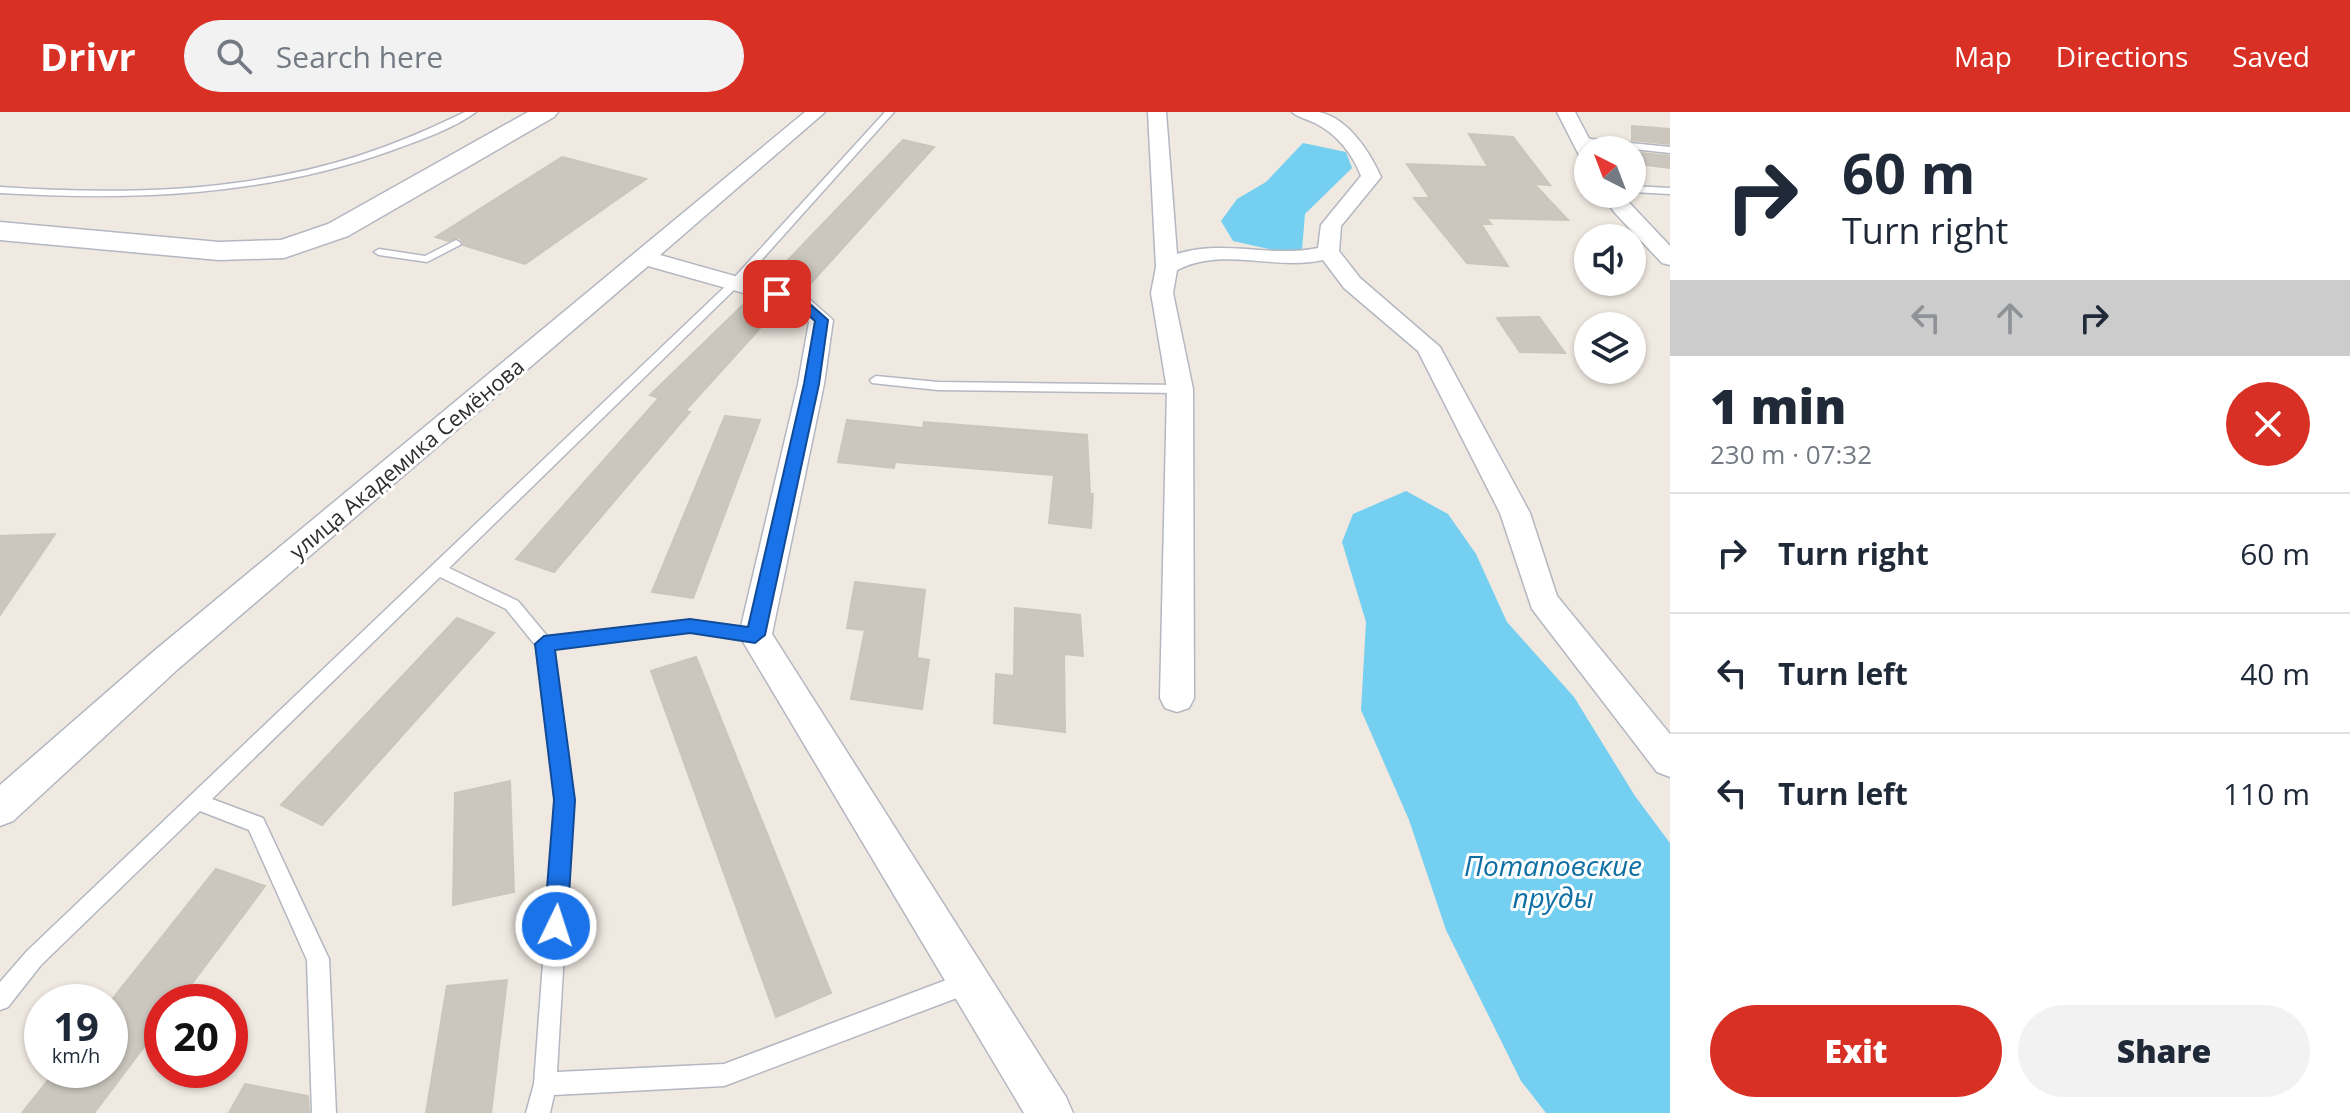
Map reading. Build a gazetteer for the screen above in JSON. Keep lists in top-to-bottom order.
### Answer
{
  "streets": {
    "street": ["улица Академика Семёнова"]
  },
  "water": ["Потаповские пруды"],
  "north": "top left",
  "page": {
    "header": "Drivr",
    "search": "Search here",
    "nav": ["Map", "Directions", "Saved"],
    "turn": ["60 m", "Turn right"],
    "heading": ["1 min", "230 m · 07:32"],
    "list": [
      {
        "name": "Turn right",
        "value": "60 m"
      },
      {
        "name": "Turn left",
        "value": "40 m"
      },
      {
        "name": "Turn left",
        "value": "110 m"
      }
    ],
    "speed": "19 km/h",
    "limit": "20",
    "buttons": ["Exit", "Share"]
  }
}
